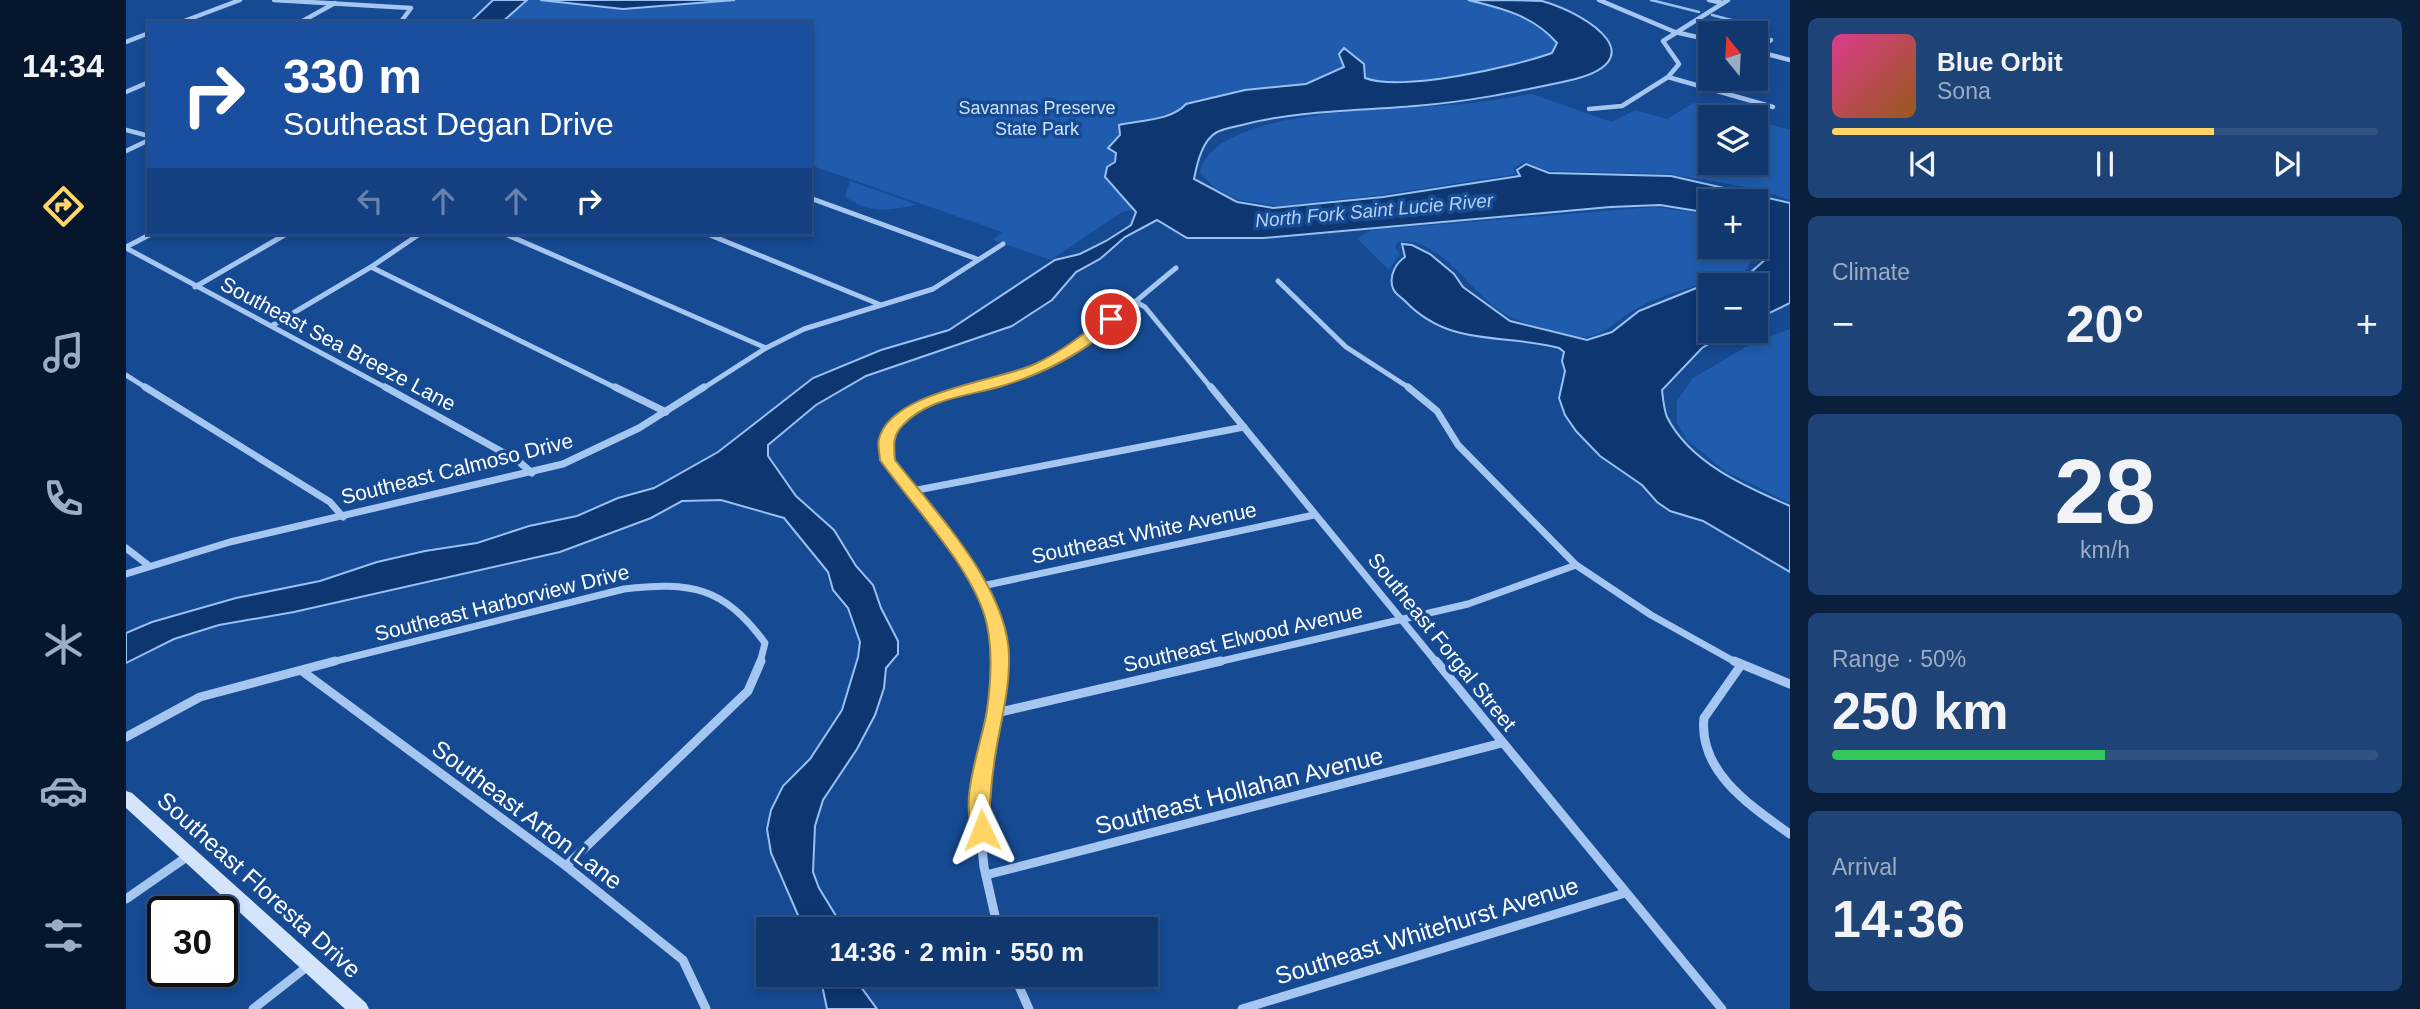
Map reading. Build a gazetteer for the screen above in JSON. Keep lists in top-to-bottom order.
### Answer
{
  "streets": {
    "street": [
      "Southeast Sea Breeze Lane",
      "Southeast Calmoso Drive",
      "Southeast White Avenue",
      "Southeast Harborview Drive",
      "Southeast Elwood Avenue",
      "Southeast Forgal Street",
      "Southeast Hollahan Avenue",
      "Southeast Arton Lane",
      "Southeast Floresta Drive",
      "Southeast Whitehurst Avenue"
    ]
  },
  "crossings": [
    ["Southeast Sea Breeze Lane", "Southeast Calmoso Drive"],
    ["Southeast White Avenue", "Southeast Forgal Street"],
    ["Southeast Harborview Drive", "Southeast Arton Lane"],
    ["Southeast Elwood Avenue", "Southeast Forgal Street"],
    ["Southeast Forgal Street", "Southeast Hollahan Avenue"],
    ["Southeast Forgal Street", "Southeast Whitehurst Avenue"]
  ],
  "water": ["North Fork Saint Lucie River"],
  "parks": ["Savannas Preserve State Park"],
  "north": "top",
  "page": {
    "tabs": "14:34",
    "map_buttons": ["+", "−"],
    "turn": ["330 m", "Southeast Degan Drive"],
    "song": ["Blue Orbit", "Sona"],
    "tile": [
      "Climate",
      ["28", "km/h"],
      ["Range · 50%", "250 km"],
      ["Arrival", "14:36"]
    ],
    "heat": ["−", "20°", "+"],
    "limit": "30",
    "trip": "14:36 · 2 min · 550 m"
  }
}
